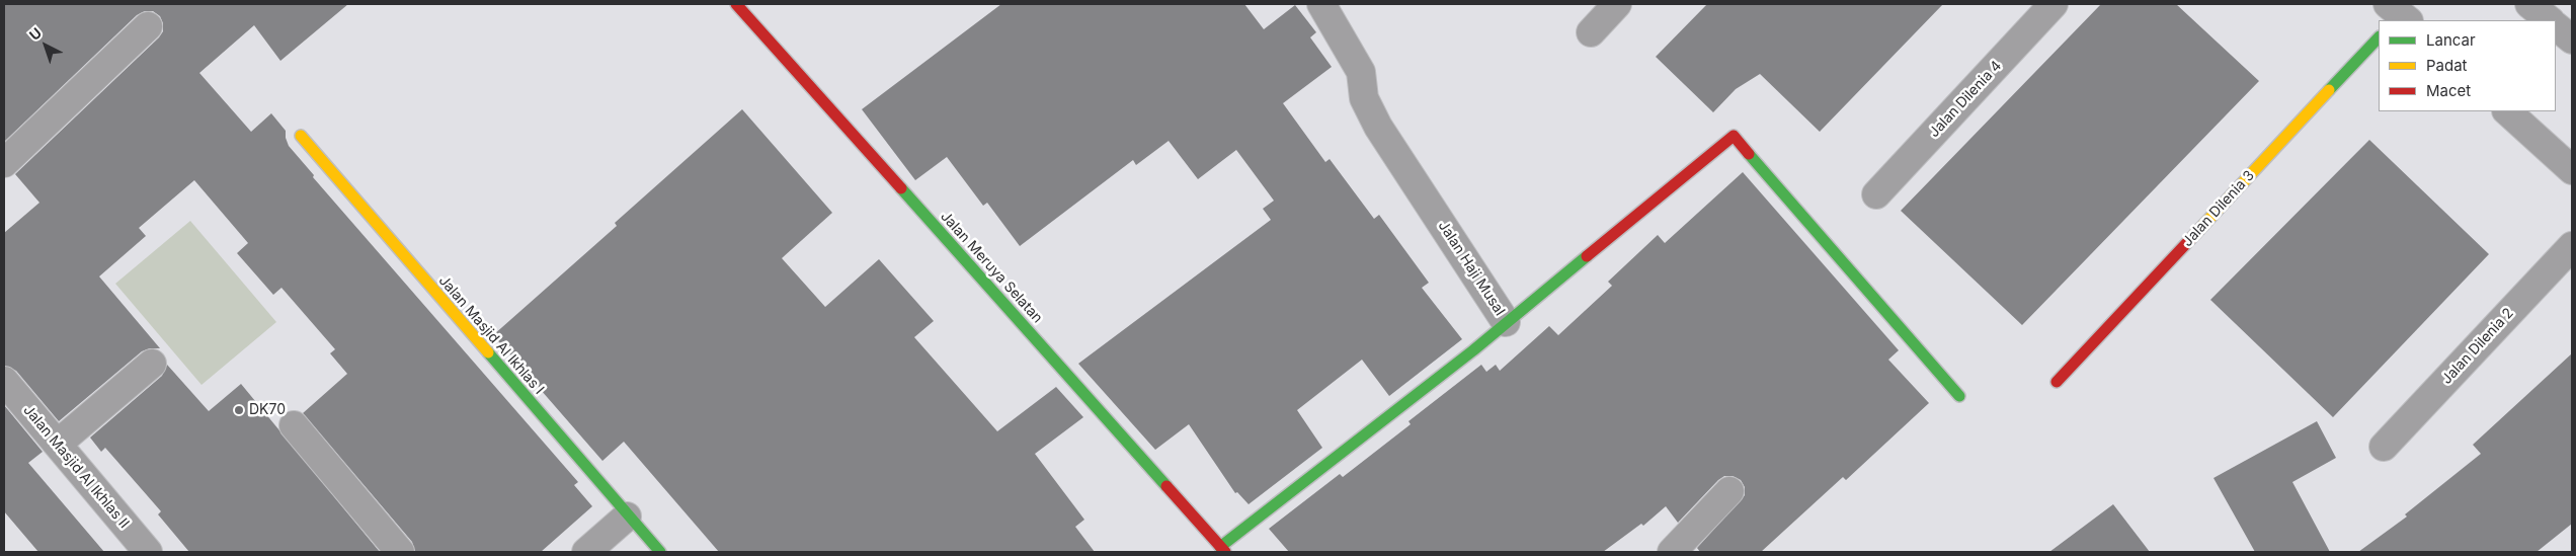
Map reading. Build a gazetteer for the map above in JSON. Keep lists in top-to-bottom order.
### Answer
{
  "streets": {
    "street": [
      "Jalan Dilenia 4",
      "Jalan Dilenia 3",
      "Jalan Meruya Selatan",
      "Jalan Haji Musal",
      "Jalan Masjid Al Ikhlas I",
      "Jalan Dilenia 2",
      "Jalan Masjid Al Ikhlas II"
    ]
  },
  "crossings": [
    ["Jalan Meruya Selatan", "Jalan Haji Musal"]
  ],
  "places": ["DK70"],
  "legend": ["Lancar", "Padat", "Macet"],
  "north": "top left"
}
